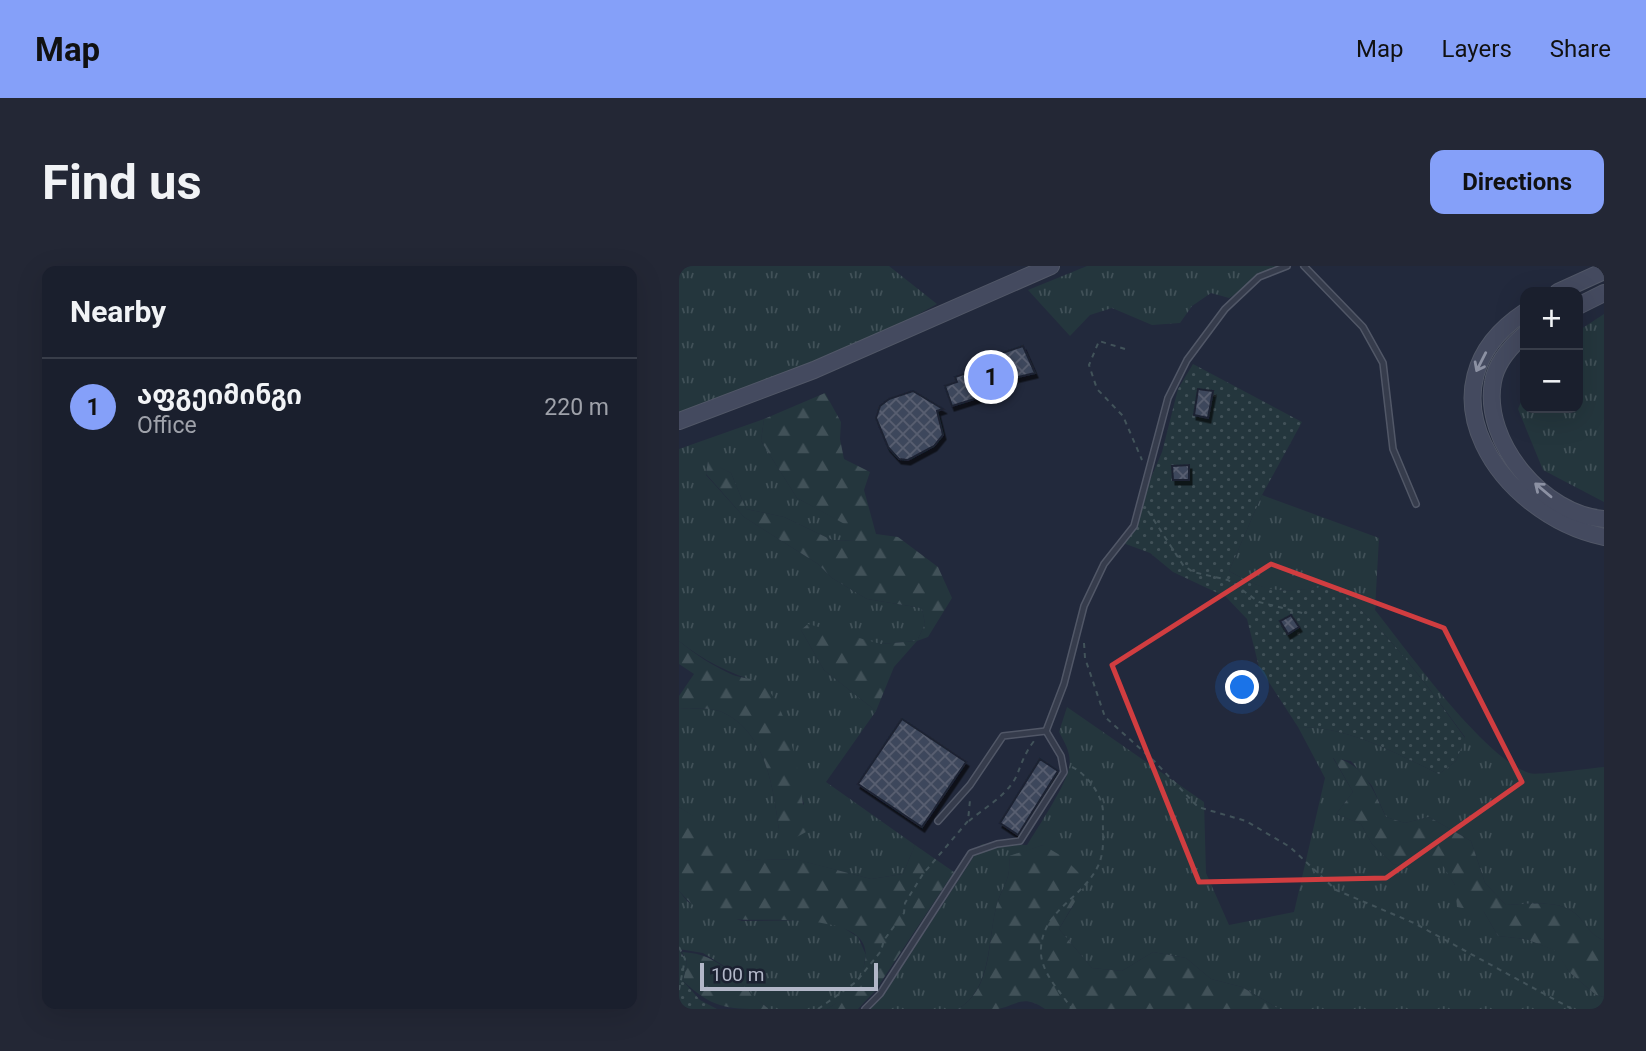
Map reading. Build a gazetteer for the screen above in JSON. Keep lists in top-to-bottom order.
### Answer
{
  "scale_bar": "100 m",
  "page": {
    "header": "Map",
    "nav": ["Map", "Layers", "Share"],
    "buttons": "Directions",
    "title": "Find us",
    "heading": "Nearby",
    "map_buttons": ["+", "−"],
    "pins": "1",
    "list": [
      {
        "mark": "1",
        "name": "აფგეიმინგი",
        "note": "Office",
        "value": "220 m"
      }
    ],
    "scale": "100 m"
  }
}
